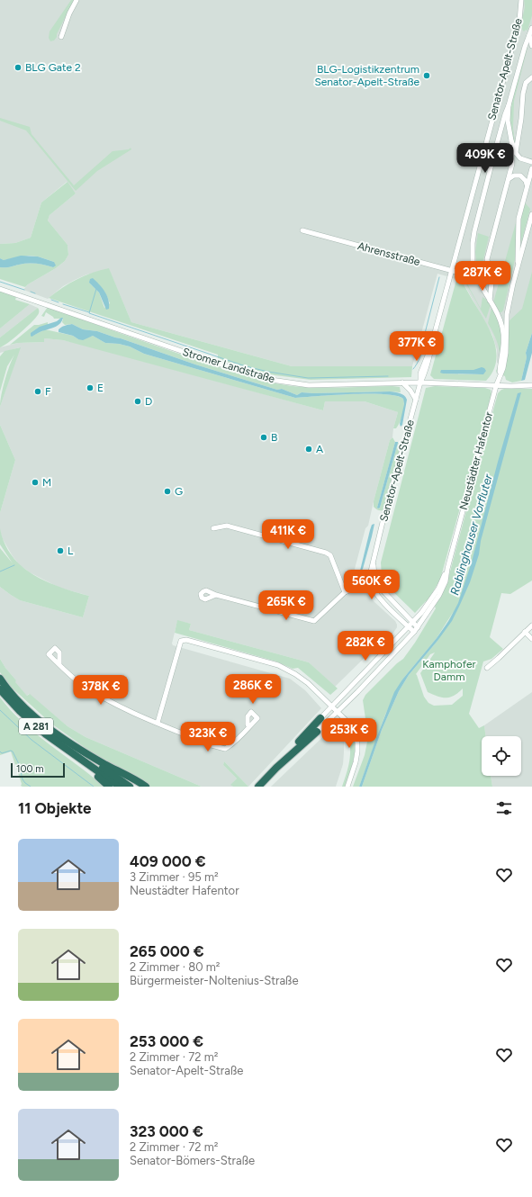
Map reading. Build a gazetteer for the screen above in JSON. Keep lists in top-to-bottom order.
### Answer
{
  "streets": {
    "highway": ["A 281"],
    "street": [
      "Senator-Apelt-Straße",
      "Ahrensstraße",
      "Stromer Landstraße",
      "Neustädter Hafentor"
    ]
  },
  "crossings": [
    ["Senator-Apelt-Straße", "Ahrensstraße"],
    ["Senator-Apelt-Straße", "Stromer Landstraße"],
    ["Senator-Apelt-Straße", "Neustädter Hafentor"],
    ["Ahrensstraße", "Neustädter Hafentor"],
    ["Stromer Landstraße", "Neustädter Hafentor"]
  ],
  "water": ["Rablinghauser Vorfluter"],
  "parks": ["Kamphofer Damm"],
  "places": [
    "BLG Gate 2",
    "BLG-Logistikzentrum Senator-Apelt-Straße",
    "E",
    "F",
    "D",
    "B",
    "A",
    "M",
    "G",
    "L"
  ],
  "scale_bar": "100 m",
  "page": {
    "price": [
      "409K €",
      "287K €",
      "377K €",
      "411K €",
      "560K €",
      "265K €",
      "282K €",
      "286K €",
      "378K €",
      "253K €",
      "323K €"
    ],
    "scale": "100 m",
    "heading": "11 Objekte",
    "list": [
      {
        "name": "409 000 €",
        "note": "3 Zimmer · 95 m² · Neustädter Hafentor"
      },
      {
        "name": "265 000 €",
        "note": "2 Zimmer · 80 m² · Bürgermeister-Noltenius-Straße"
      },
      {
        "name": "253 000 €",
        "note": "2 Zimmer · 72 m² · Senator-Apelt-Straße"
      },
      {
        "name": "323 000 €",
        "note": "2 Zimmer · 72 m² · Senator-Bömers-Straße"
      }
    ]
  }
}
